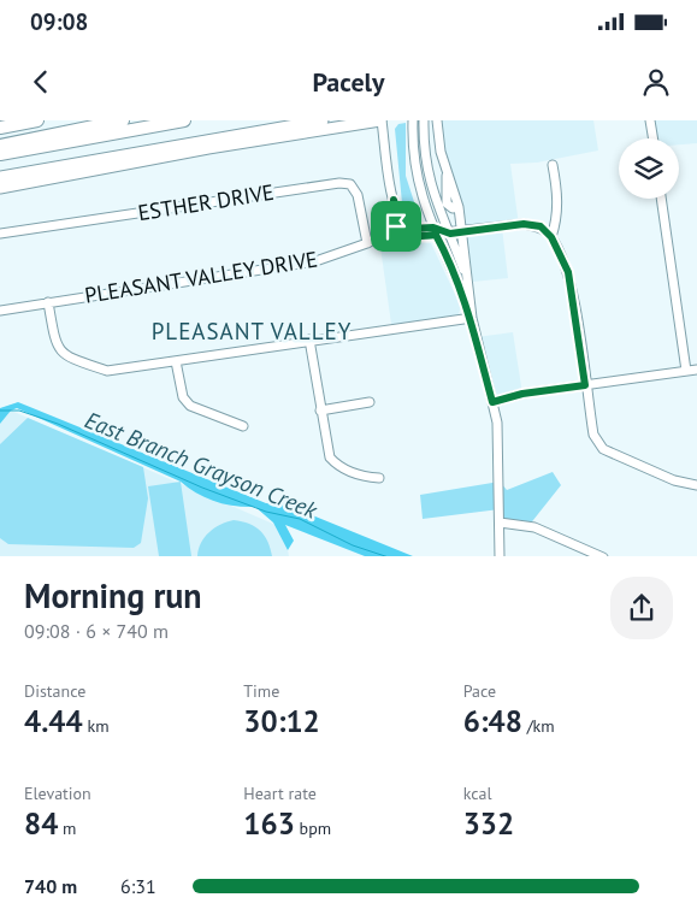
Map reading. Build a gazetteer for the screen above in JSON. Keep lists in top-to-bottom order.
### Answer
{
  "streets": {
    "street": ["ESTHER DRIVE", "PLEASANT VALLEY DRIVE"]
  },
  "crossings": [
    ["ESTHER DRIVE", "PLEASANT VALLEY DRIVE"]
  ],
  "districts": ["PLEASANT VALLEY"],
  "water": ["East Branch Grayson Creek"],
  "page": {
    "status": "09:08",
    "header": "Pacely",
    "heading": ["Morning run", "09:08 · 6 × 740 m"],
    "stats": [
      ["Distance", "4.44 km"],
      ["Time", "30:12"],
      ["Pace", "6:48 /km"],
      ["Elevation", "84 m"],
      ["Heart rate", "163 bpm"],
      ["kcal", "332"]
    ],
    "list": [
      {
        "name": "740 m",
        "note": "6:31"
      }
    ]
  }
}
